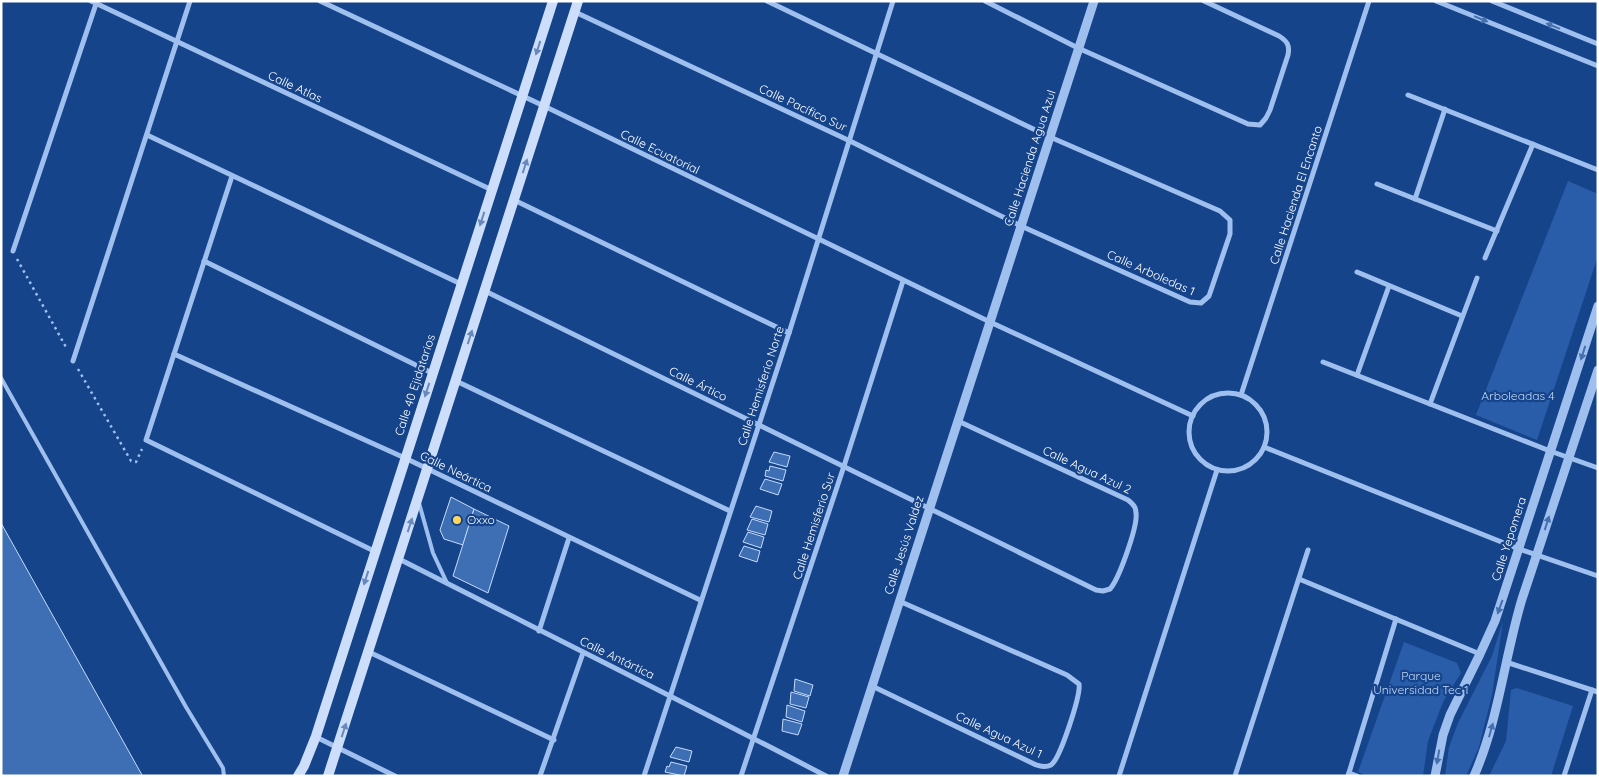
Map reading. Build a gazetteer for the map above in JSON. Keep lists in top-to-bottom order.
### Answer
{
  "streets": {
    "main road": ["Calle 40 Ejidatarios"],
    "street": [
      "Calle Atlas",
      "Calle Pacífico Sur",
      "Calle Ecuatorial",
      "Calle Hacienda Agua Azul",
      "Calle Hacienda El Encanto",
      "Calle Arboledas 1",
      "Calle Ártico",
      "Calle Hemisferio Norte",
      "Calle Agua Azul 2",
      "Calle Neártica",
      "Calle Hemisferio Sur",
      "Calle Yepomera",
      "Calle Jesús Valdez",
      "Calle Antártica",
      "Calle Agua Azul 1"
    ]
  },
  "crossings": [
    ["Calle Atlas", "Calle 40 Ejidatarios"],
    ["Calle Pacífico Sur", "Calle Hacienda Agua Azul"],
    ["Calle Pacífico Sur", "Calle Arboledas 1"],
    ["Calle Pacífico Sur", "Calle Hemisferio Norte"],
    ["Calle Ecuatorial", "Calle Hacienda Agua Azul"],
    ["Calle Ecuatorial", "Calle Hacienda El Encanto"],
    ["Calle Ecuatorial", "Calle 40 Ejidatarios"],
    ["Calle Ecuatorial", "Calle Hemisferio Norte"],
    ["Calle Ecuatorial", "Calle Hemisferio Sur"],
    ["Calle Ecuatorial", "Calle Jesús Valdez"],
    ["Calle Hacienda Agua Azul", "Calle Arboledas 1"],
    ["Calle Hacienda Agua Azul", "Calle Jesús Valdez"],
    ["Calle Ártico", "Calle Hemisferio Norte"],
    ["Calle Ártico", "Calle Agua Azul 2"],
    ["Calle Ártico", "Calle Hemisferio Sur"],
    ["Calle Ártico", "Calle Jesús Valdez"],
    ["Calle 40 Ejidatarios", "Calle Neártica"],
    ["Calle Hemisferio Norte", "Calle Neártica"],
    ["Calle Hemisferio Norte", "Calle Antártica"],
    ["Calle Agua Azul 2", "Calle Jesús Valdez"],
    ["Calle Hemisferio Sur", "Calle Antártica"],
    ["Calle Jesús Valdez", "Calle Agua Azul 1"]
  ],
  "parks": ["Arboleadas 4", "Parque Universidad Tec 1"],
  "places": ["Oxxo"]
}
